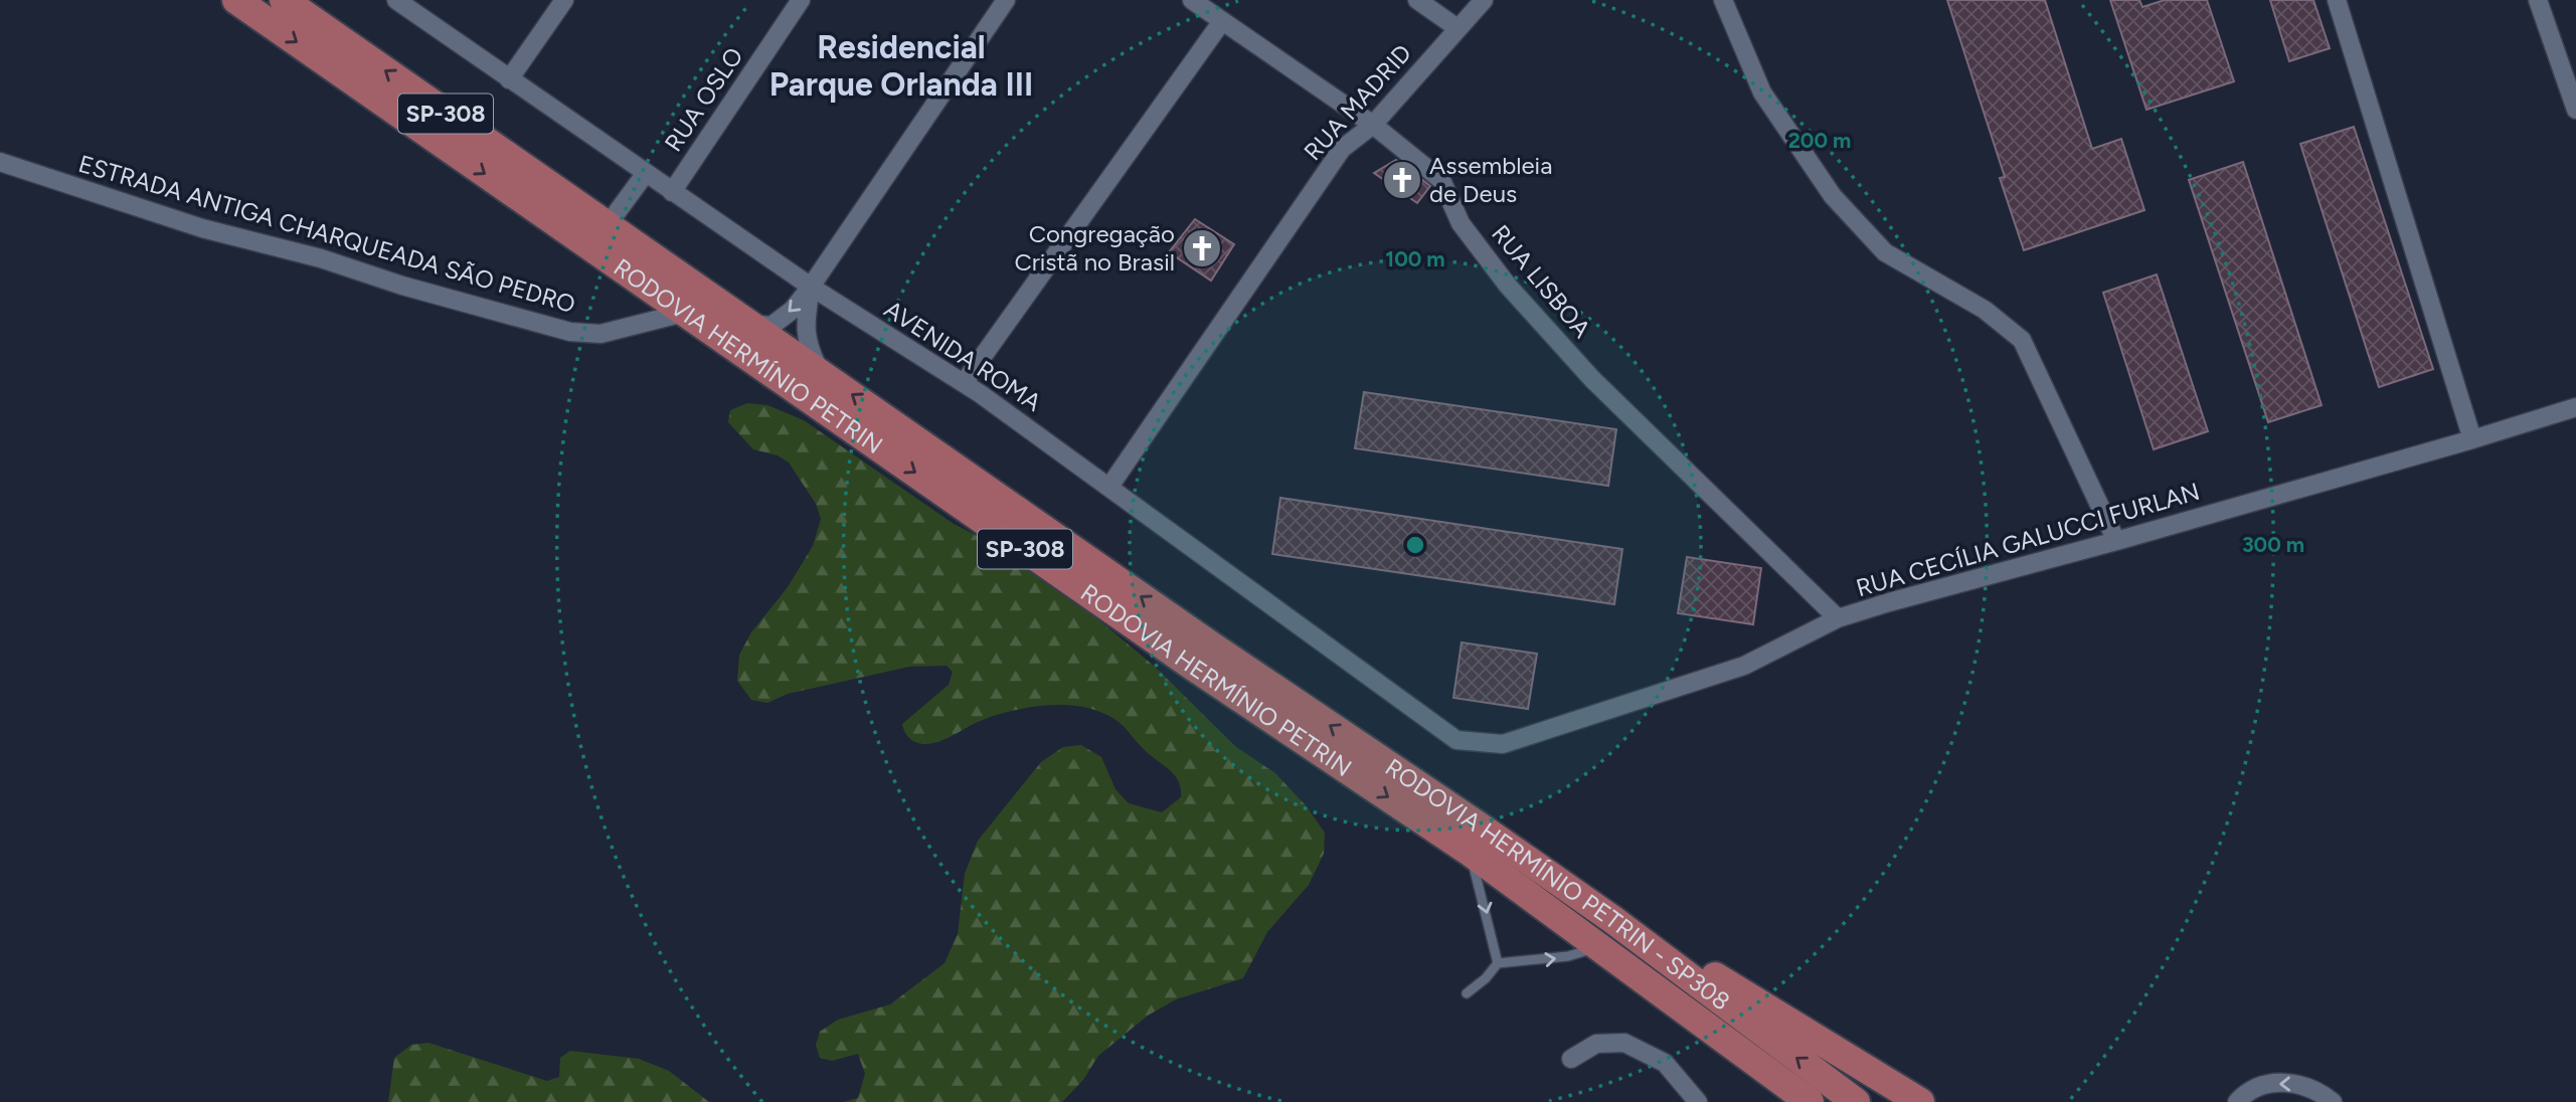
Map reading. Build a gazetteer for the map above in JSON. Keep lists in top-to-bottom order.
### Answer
{
  "streets": {
    "main road": ["SP-308", "RODOVIA HERMÍNIO PETRIN", "RODOVIA HERMÍNIO PETRIN - SP308"],
    "street": [
      "RUA OSLO",
      "RUA MADRID",
      "ESTRADA ANTIGA CHARQUEADA SÃO PEDRO",
      "RUA LISBOA",
      "AVENIDA ROMA",
      "RUA CECÍLIA GALUCCI FURLAN"
    ]
  },
  "crossings": [
    ["RUA OSLO", "AVENIDA ROMA"],
    ["RUA MADRID", "RUA LISBOA"],
    ["RUA MADRID", "AVENIDA ROMA"],
    ["ESTRADA ANTIGA CHARQUEADA SÃO PEDRO", "RODOVIA HERMÍNIO PETRIN"],
    ["RUA LISBOA", "RUA CECÍLIA GALUCCI FURLAN"],
    ["AVENIDA ROMA", "RUA CECÍLIA GALUCCI FURLAN"]
  ],
  "one_way": ["RODOVIA HERMÍNIO PETRIN"],
  "districts": ["Residencial Parque Orlanda III"],
  "places": {
    "church": ["Assembleia de Deus", "Congregação Cristã no Brasil"]
  },
  "rings": ["200 m", "100 m", "300 m"]
}
